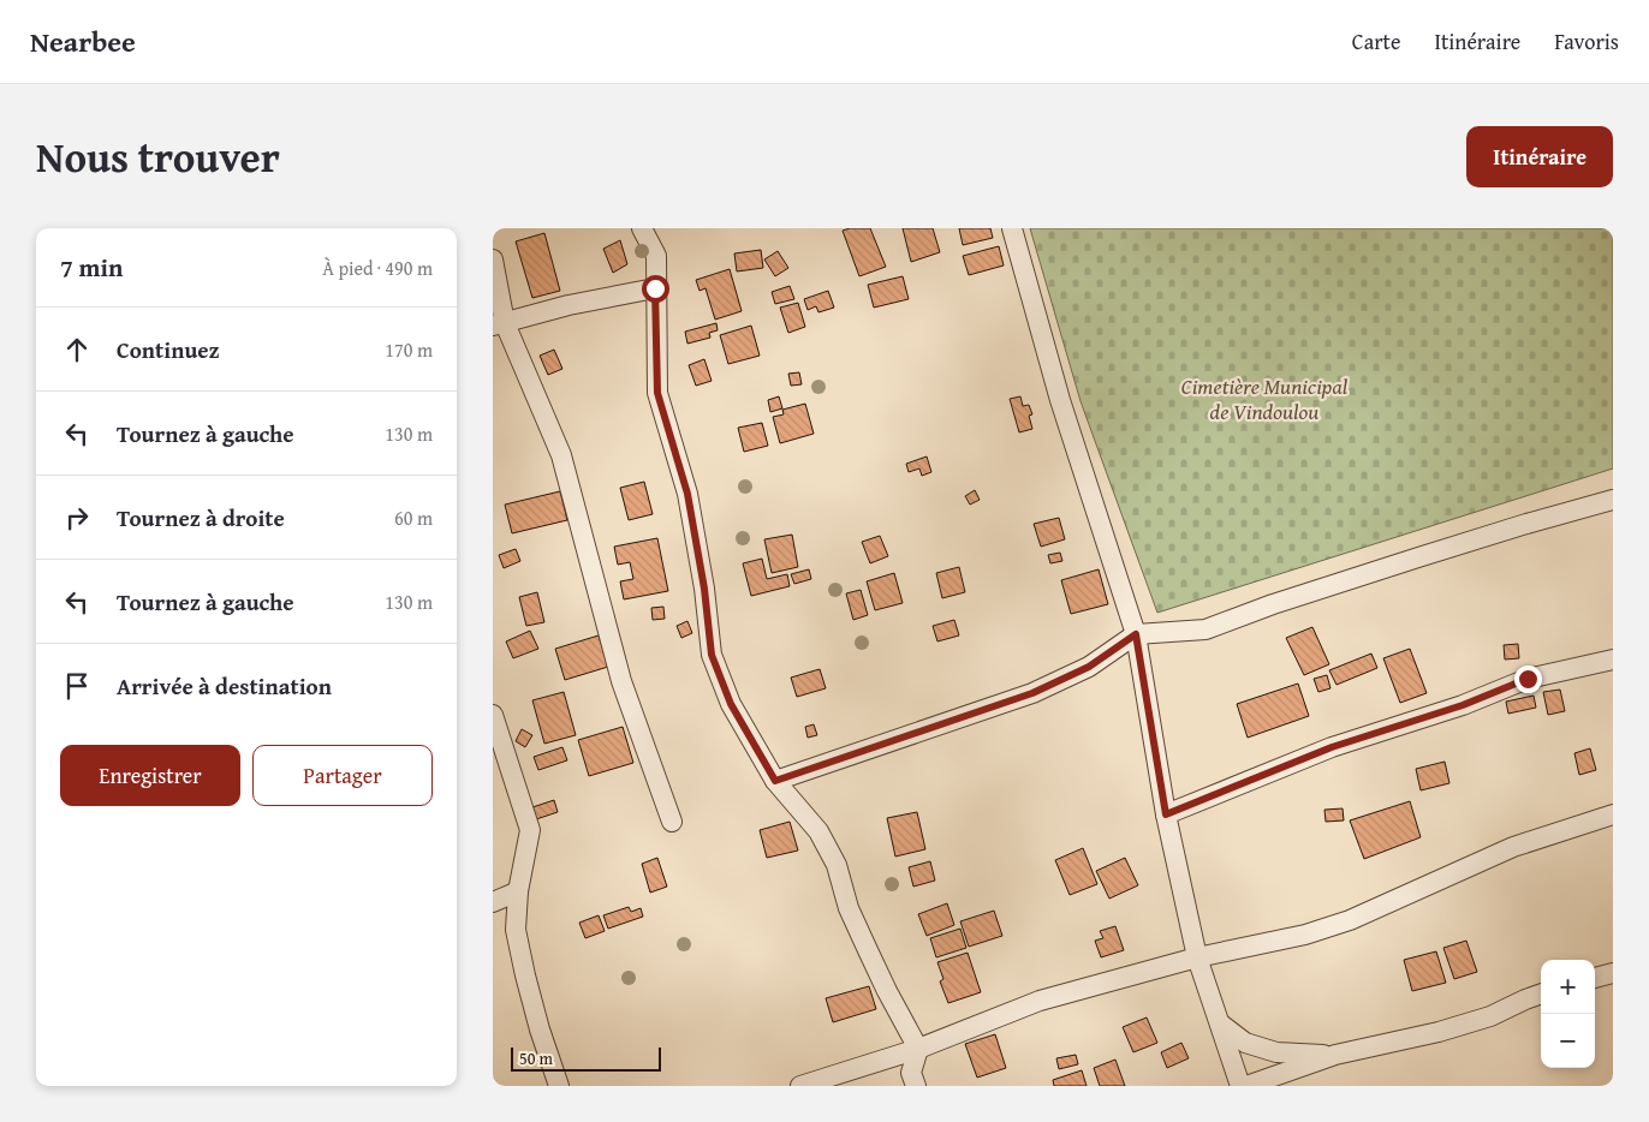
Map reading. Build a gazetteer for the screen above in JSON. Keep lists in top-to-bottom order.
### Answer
{
  "parks": ["Cimetière Municipal de Vindoulou"],
  "scale_bar": "50 m",
  "page": {
    "header": "Nearbee",
    "nav": ["Carte", "Itinéraire", "Favoris"],
    "title": "Nous trouver",
    "buttons": [
      "Itinéraire",
      ["Enregistrer", "Partager"]
    ],
    "heading": ["7 min", "À pied · 490 m"],
    "list": [
      ["Continuez", "170 m"],
      ["Tournez à gauche", "130 m"],
      ["Tournez à droite", "60 m"],
      ["Tournez à gauche", "130 m"],
      "Arrivée à destination"
    ],
    "map_buttons": ["+", "−"],
    "scale": "50 m"
  }
}
